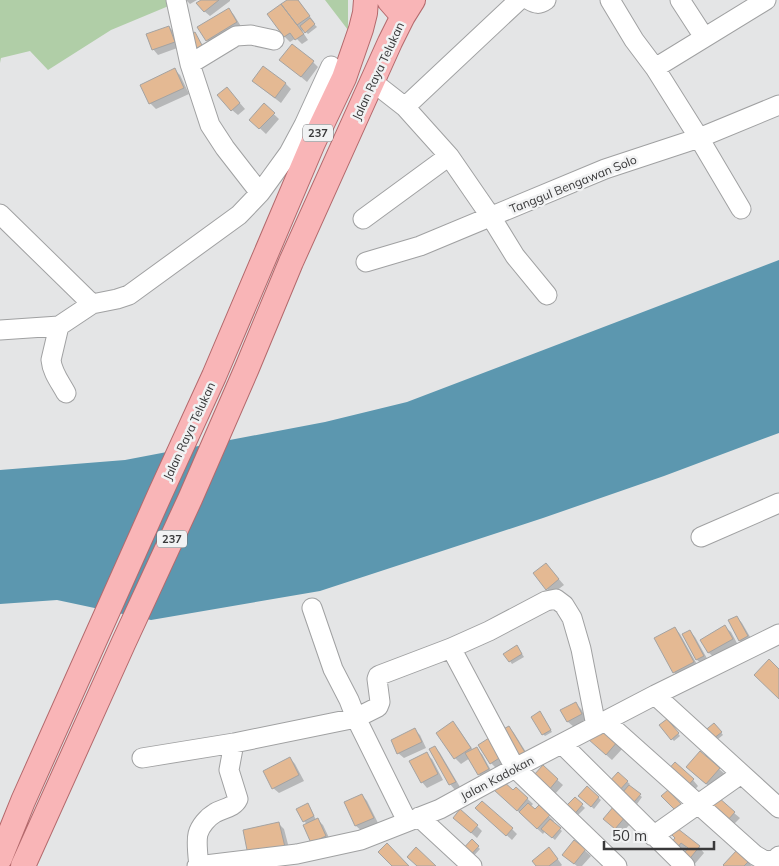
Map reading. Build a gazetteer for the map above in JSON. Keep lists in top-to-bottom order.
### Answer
{
  "streets": {
    "main road": ["Jalan Raya Telukan", "237"],
    "street": ["Tanggul Bengawan Solo", "Jalan Kadokan"]
  },
  "scale_bar": "50 m"
}
